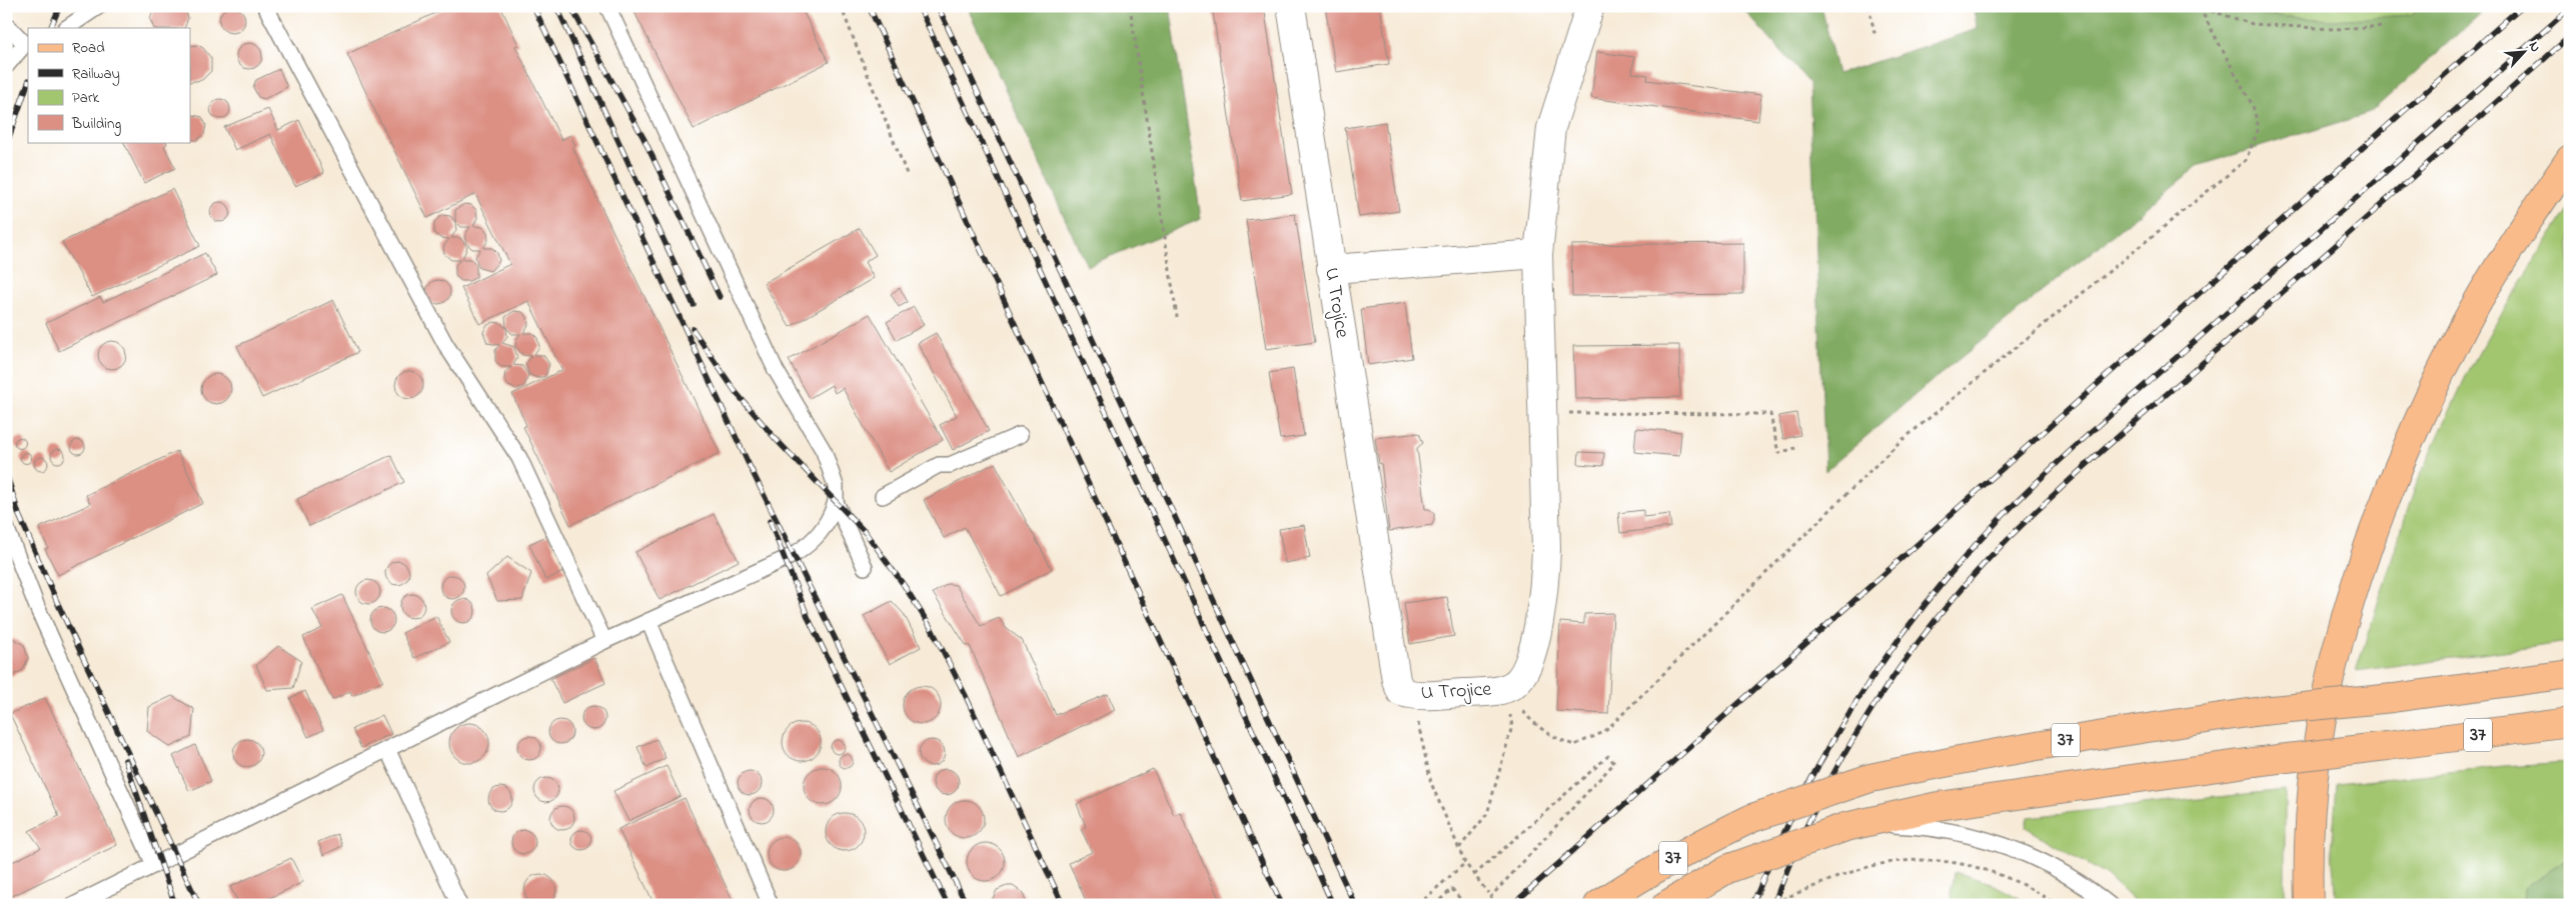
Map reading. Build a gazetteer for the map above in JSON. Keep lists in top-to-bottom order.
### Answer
{
  "streets": {
    "main road": ["37"],
    "street": ["U Trojice"]
  },
  "legend": [
    "Road",
    "Railway",
    "Park",
    "Building"
  ],
  "north": "top right"
}
